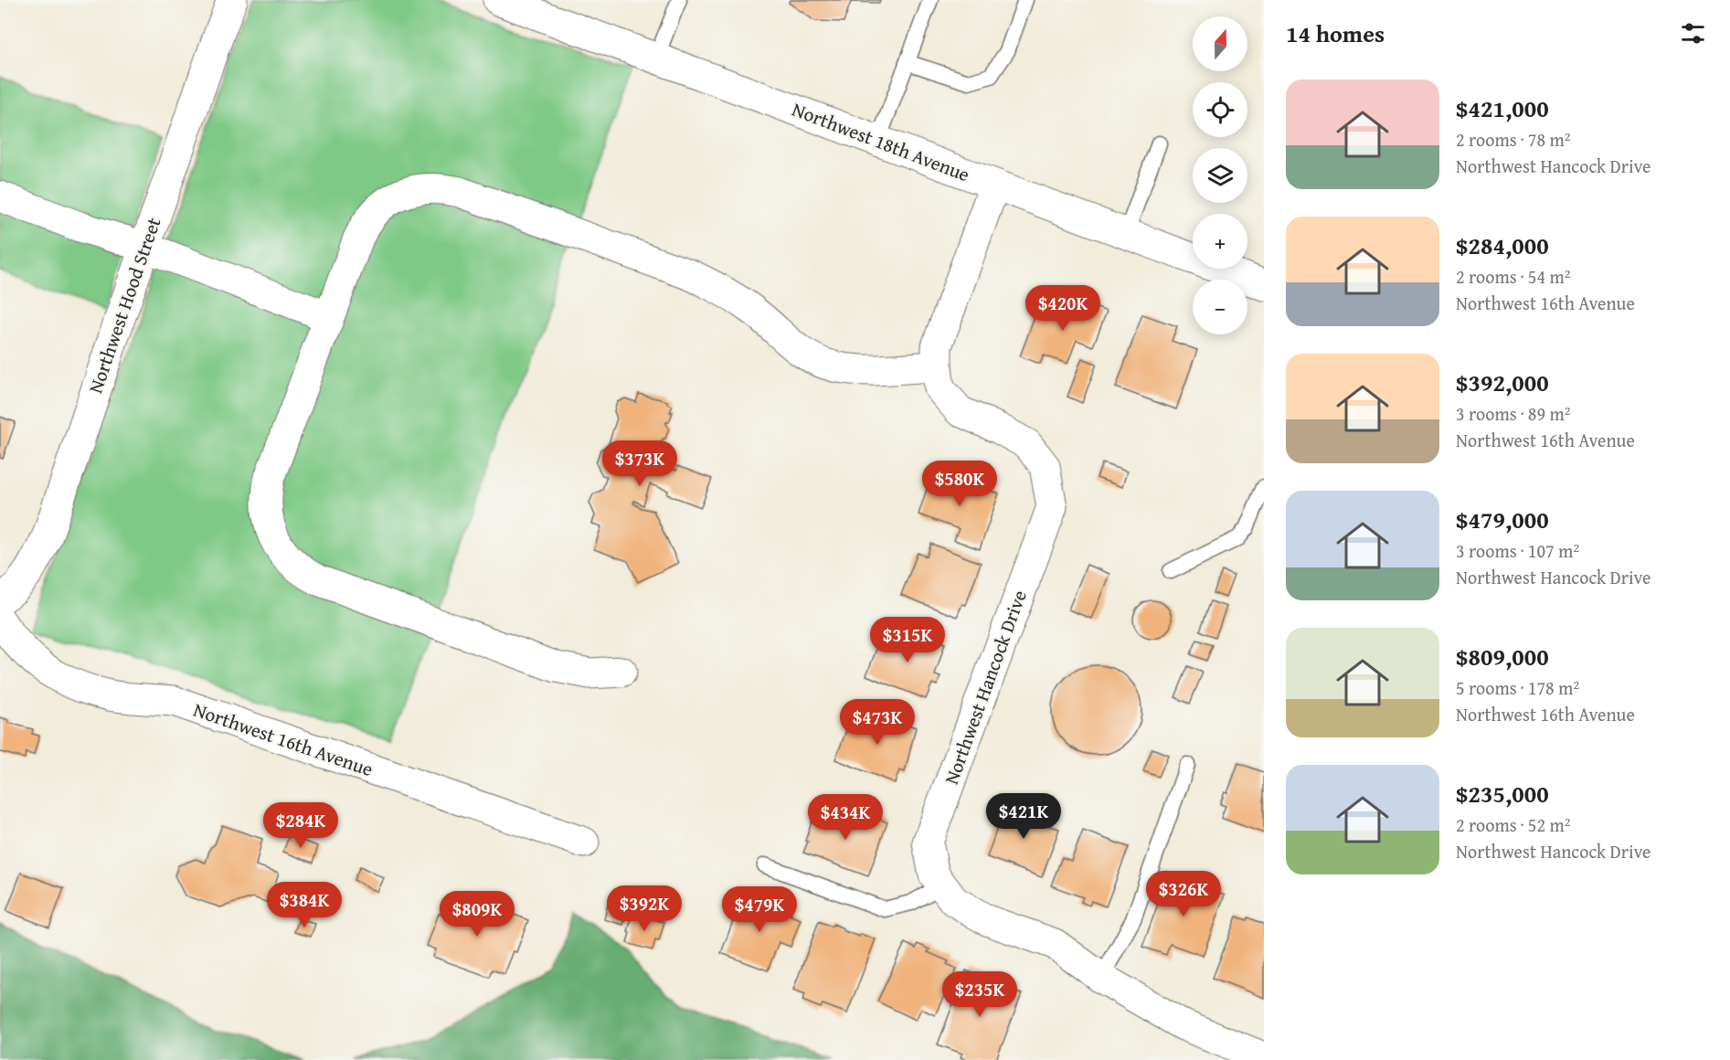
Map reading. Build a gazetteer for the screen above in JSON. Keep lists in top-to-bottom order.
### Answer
{
  "streets": {
    "street": [
      "Northwest 18th Avenue",
      "Northwest Hood Street",
      "Northwest Hancock Drive",
      "Northwest 16th Avenue"
    ]
  },
  "crossings": [
    ["Northwest 18th Avenue", "Northwest Hancock Drive"]
  ],
  "north": "top",
  "page": {
    "heading": "14 homes",
    "map_buttons": ["+", "−"],
    "list": [
      {
        "name": "$421,000",
        "note": "2 rooms · 78 m² · Northwest Hancock Drive"
      },
      {
        "name": "$284,000",
        "note": "2 rooms · 54 m² · Northwest 16th Avenue"
      },
      {
        "name": "$392,000",
        "note": "3 rooms · 89 m² · Northwest 16th Avenue"
      },
      {
        "name": "$479,000",
        "note": "3 rooms · 107 m² · Northwest Hancock Drive"
      },
      {
        "name": "$809,000",
        "note": "5 rooms · 178 m² · Northwest 16th Avenue"
      },
      {
        "name": "$235,000",
        "note": "2 rooms · 52 m² · Northwest Hancock Drive"
      }
    ],
    "price": [
      "$420K",
      "$373K",
      "$580K",
      "$315K",
      "$473K",
      "$421K",
      "$434K",
      "$284K",
      "$326K",
      "$384K",
      "$392K",
      "$479K",
      "$809K",
      "$235K"
    ]
  }
}
